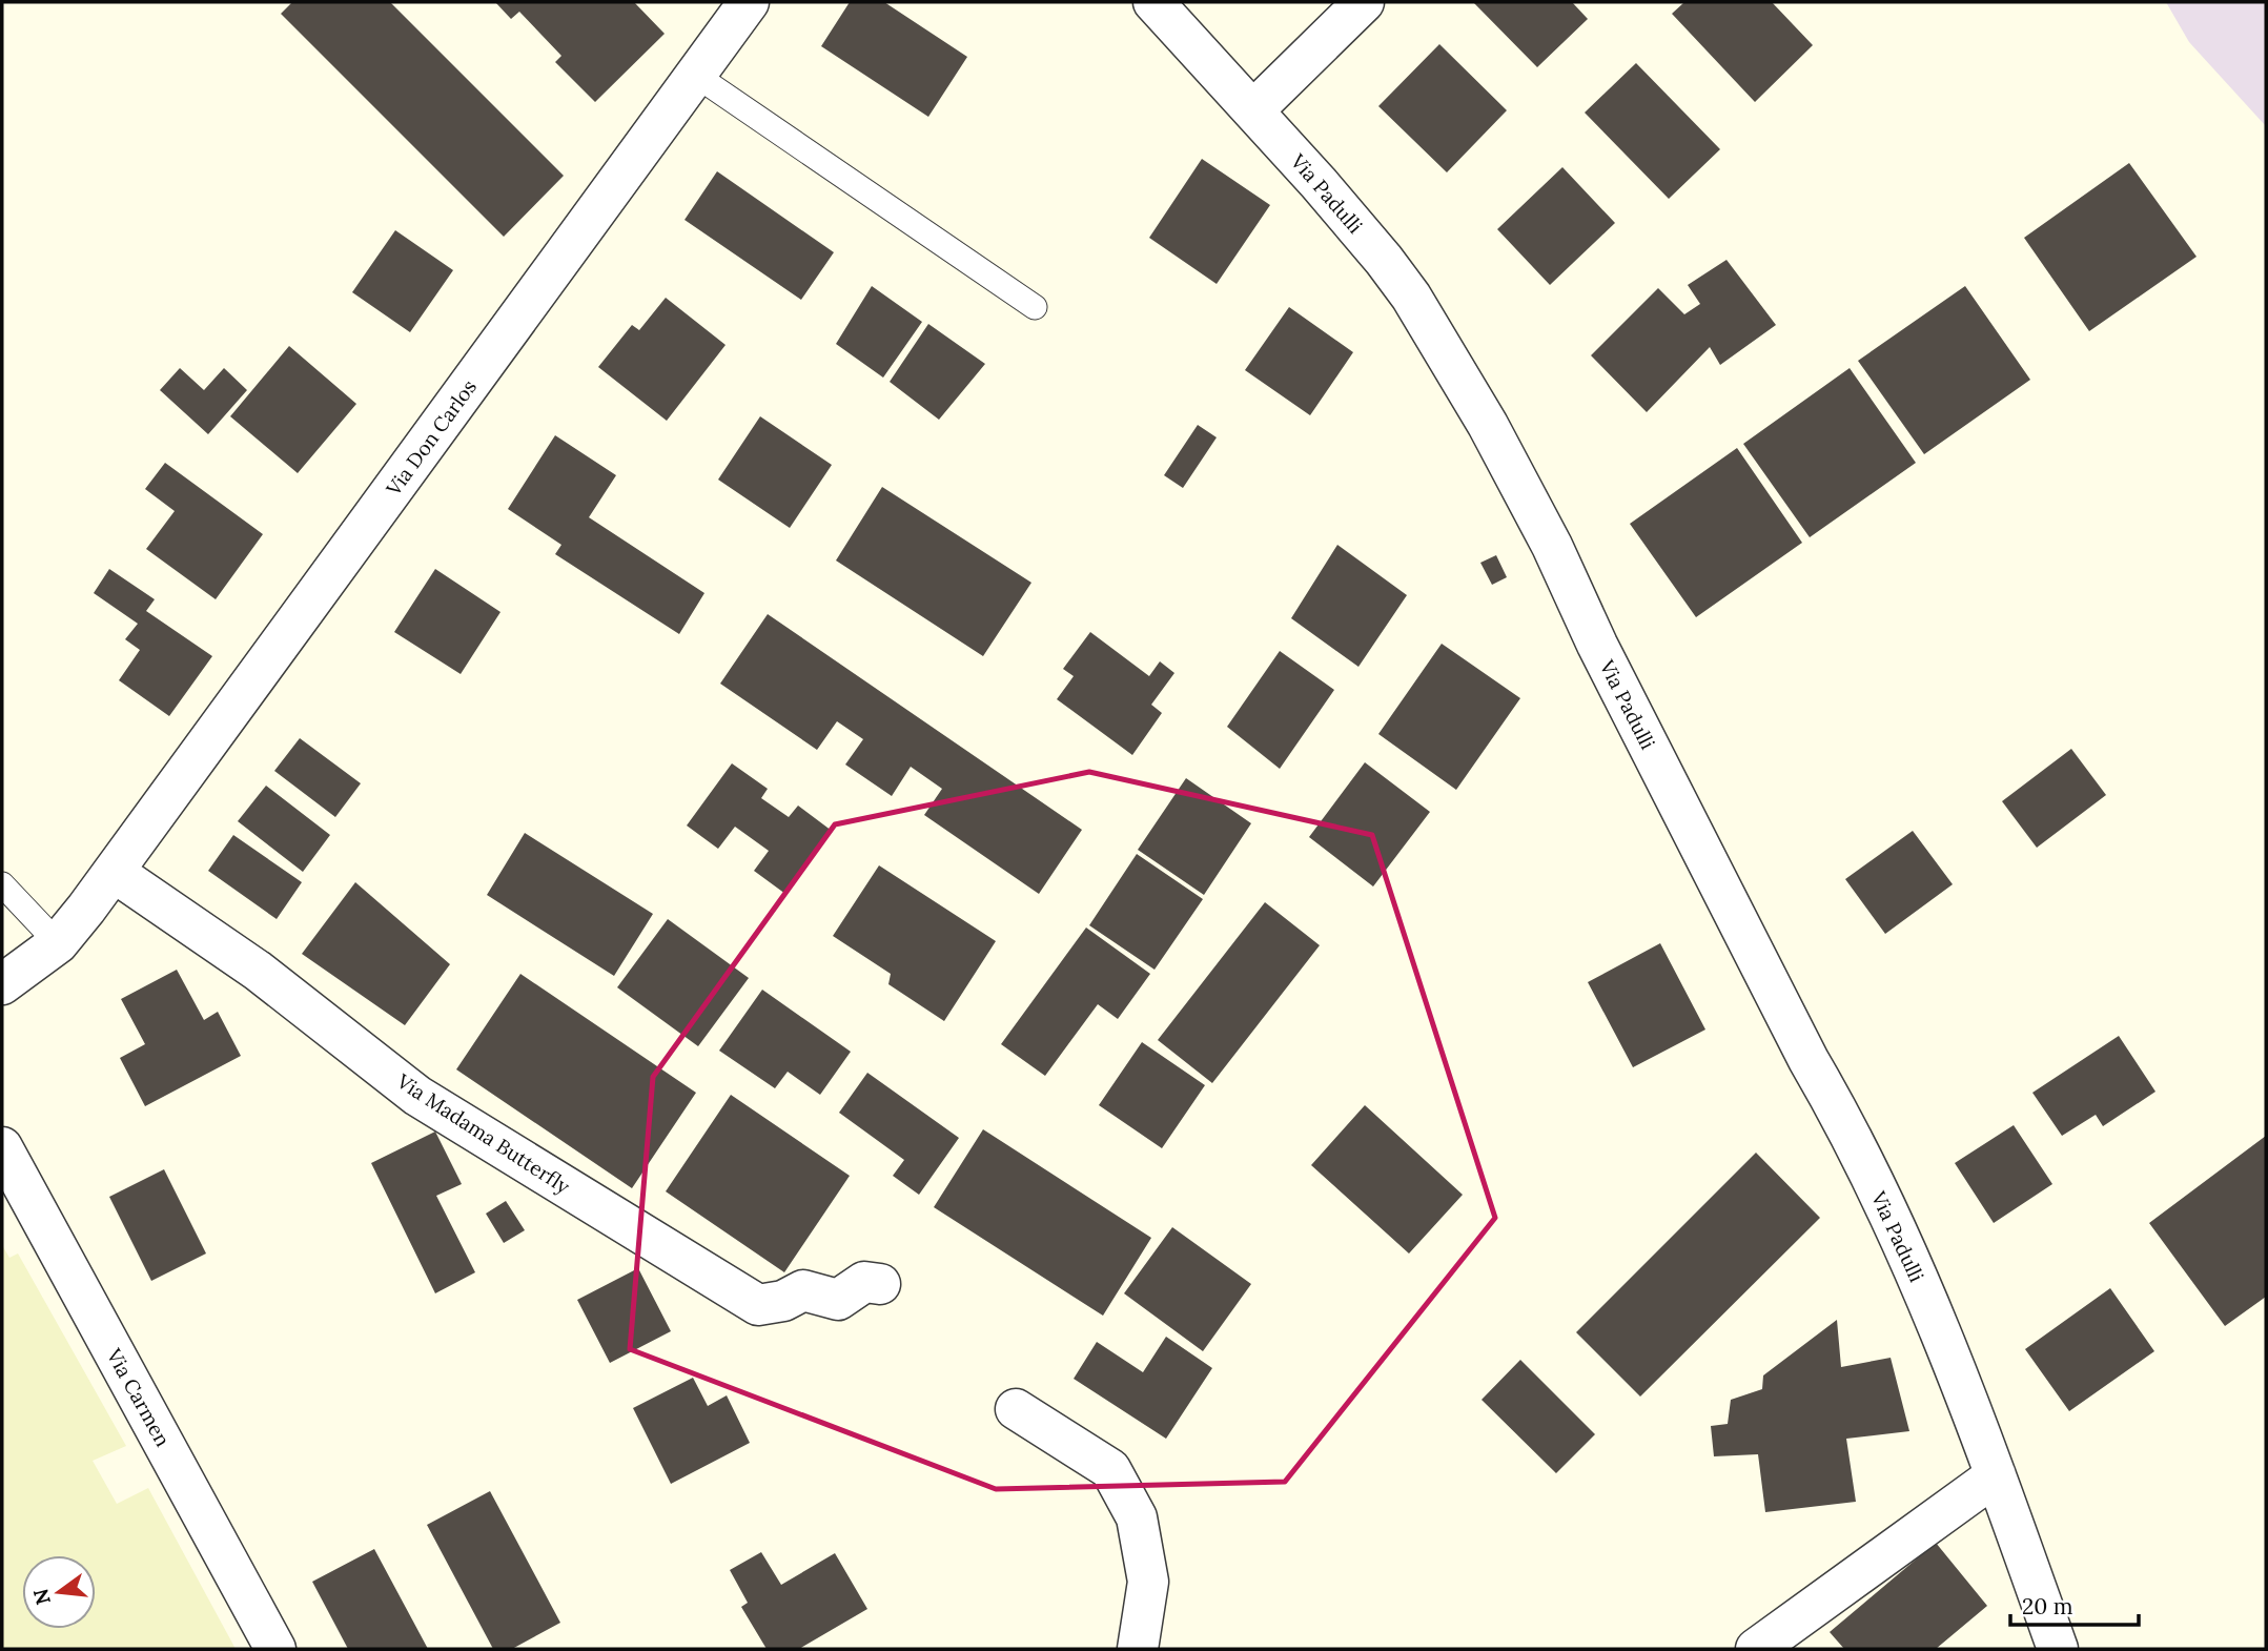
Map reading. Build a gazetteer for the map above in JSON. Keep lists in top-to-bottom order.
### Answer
{
  "streets": {
    "street": [
      "Via Padulli",
      "Via Don Carlos",
      "Via Madama Butterfly",
      "Via Carmen"
    ]
  },
  "crossings": [
    ["Via Don Carlos", "Via Madama Butterfly"]
  ],
  "scale_bar": "20 m",
  "north": "left"
}
